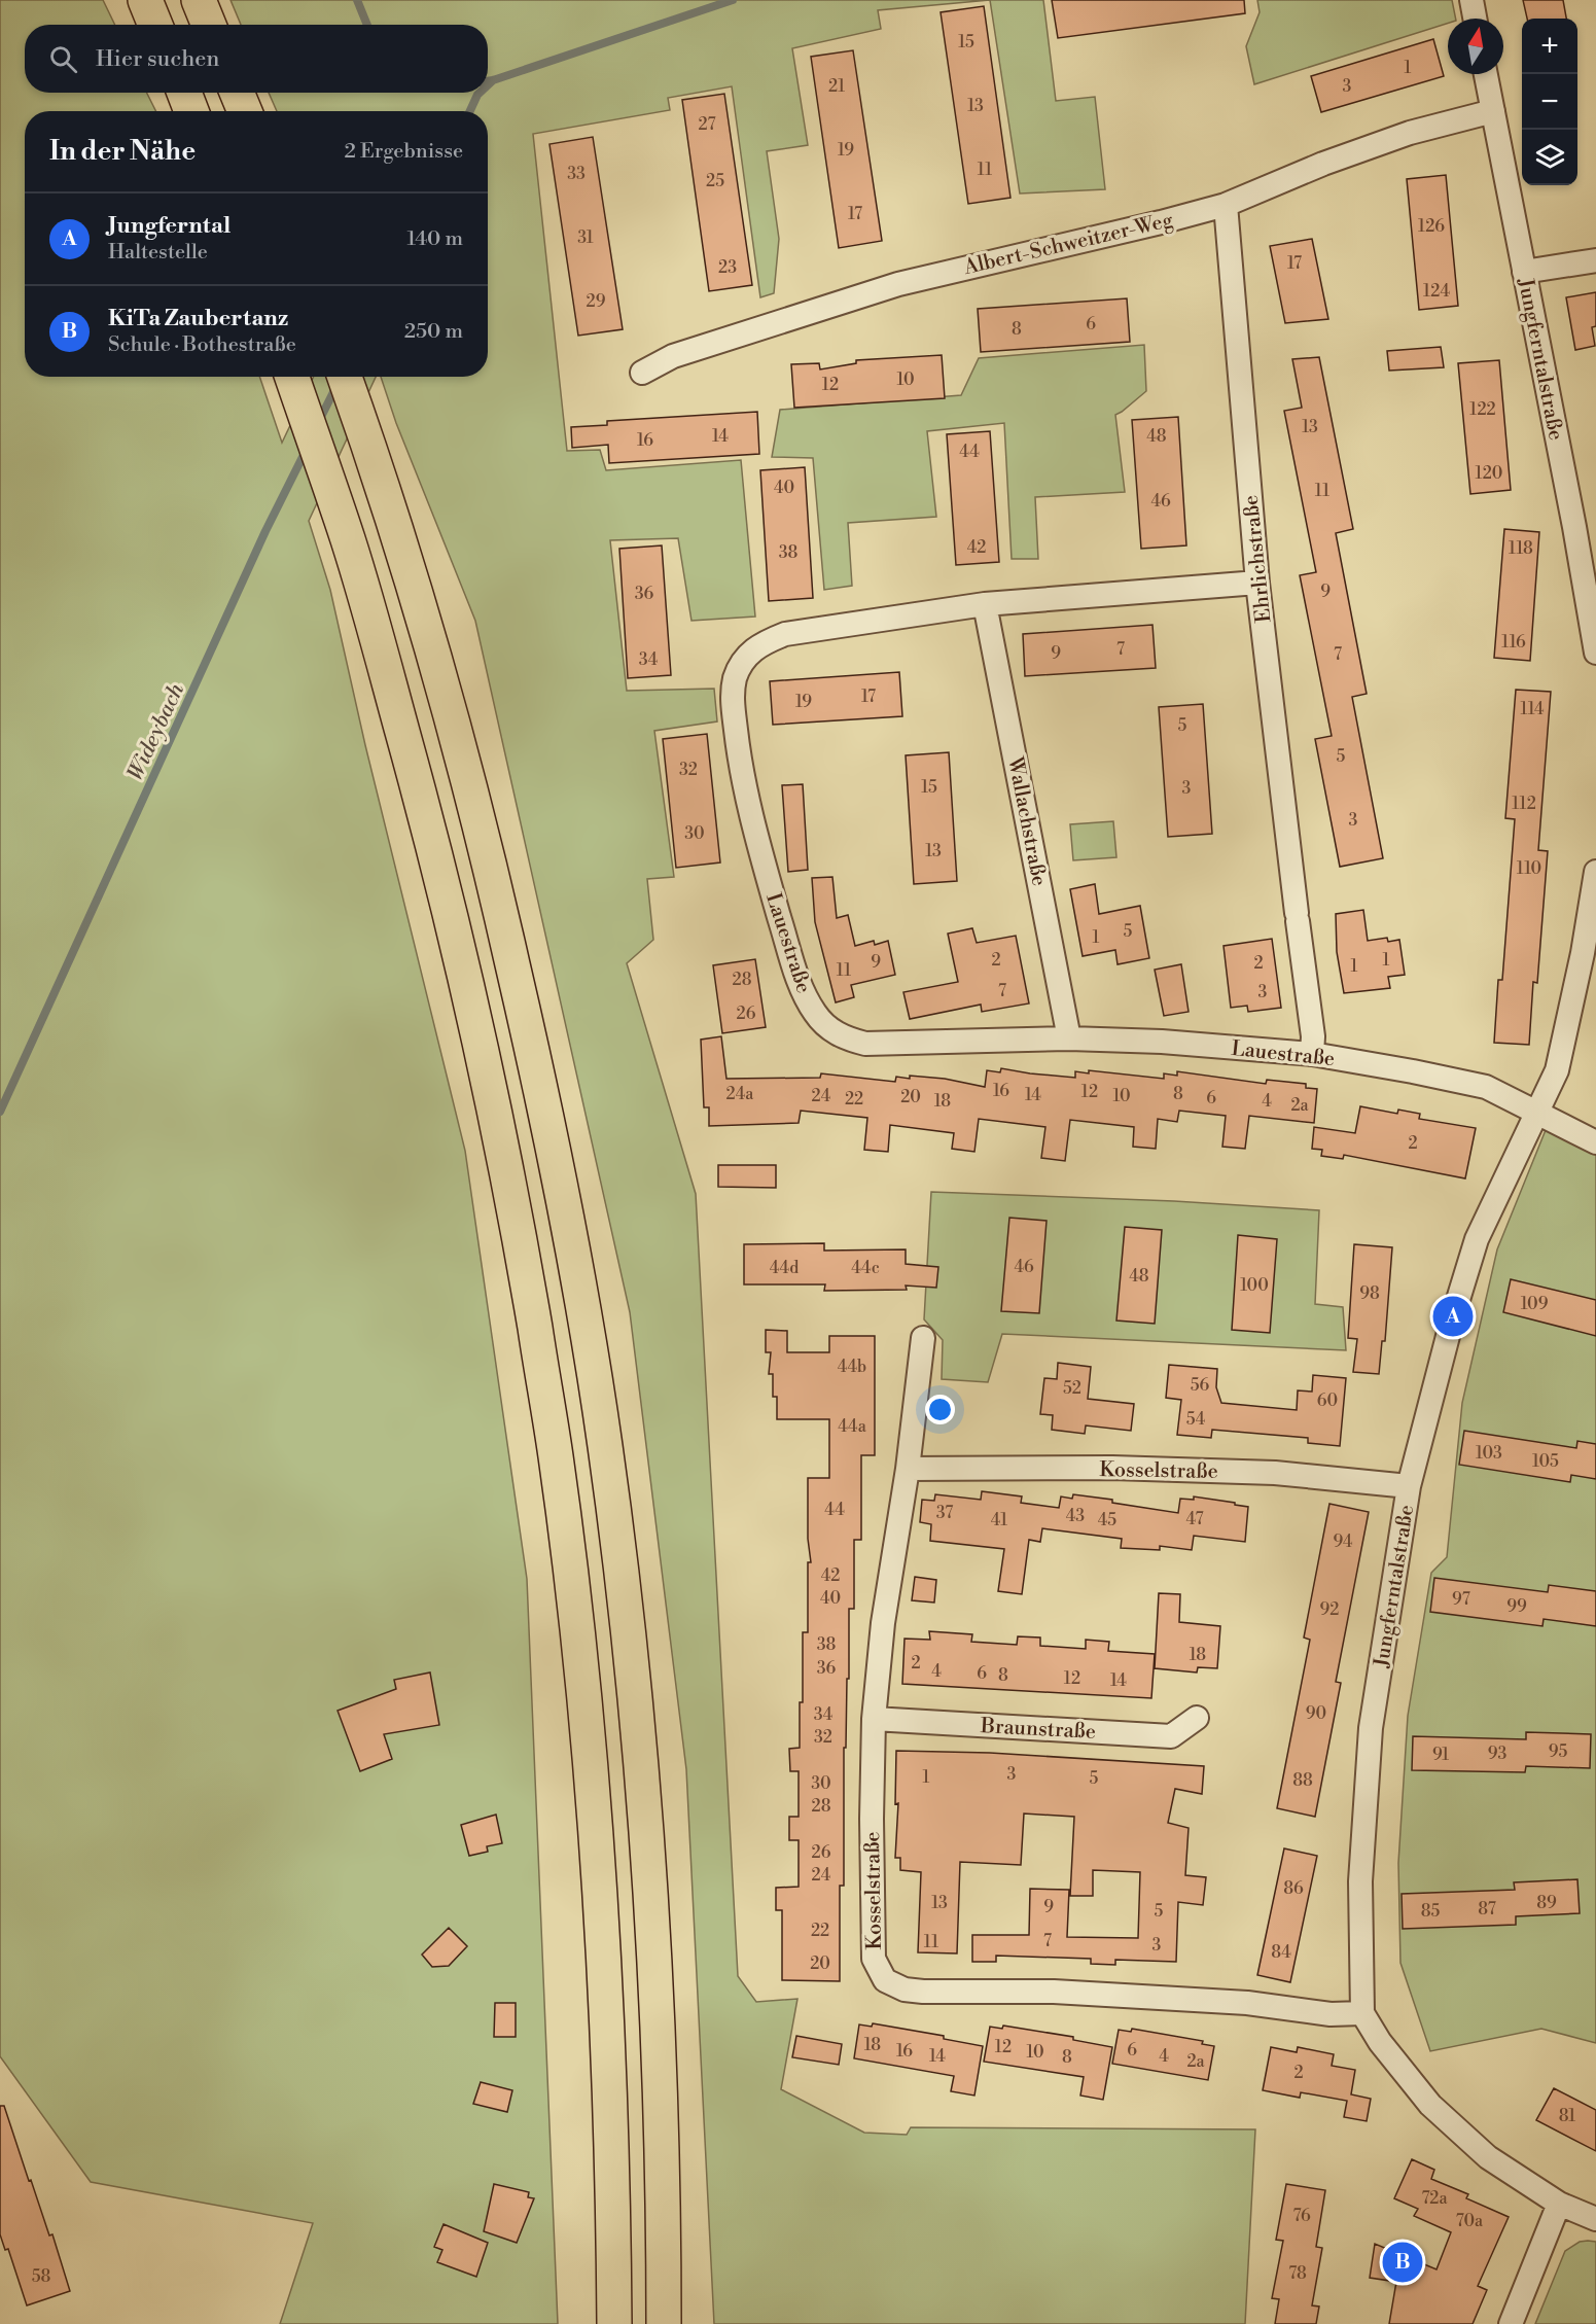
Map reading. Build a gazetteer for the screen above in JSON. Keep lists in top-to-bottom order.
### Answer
{
  "streets": {
    "street": [
      "Albert-Schweitzer-Weg",
      "Jungferntalstraße",
      "Ehrlichstraße",
      "Wallachstraße",
      "Lauestraße",
      "Kosselstraße",
      "Braunstraße"
    ]
  },
  "crossings": [
    ["Albert-Schweitzer-Weg", "Jungferntalstraße"],
    ["Albert-Schweitzer-Weg", "Ehrlichstraße"],
    ["Jungferntalstraße", "Lauestraße"],
    ["Jungferntalstraße", "Kosselstraße"],
    ["Ehrlichstraße", "Lauestraße"],
    ["Wallachstraße", "Lauestraße"],
    ["Kosselstraße", "Braunstraße"]
  ],
  "water": ["Wideybach"],
  "house_numbers": [
    "15",
    "1",
    "21",
    "3",
    "13",
    "27",
    "19",
    "11",
    "33",
    "25",
    "17",
    "126",
    "31",
    "17",
    "23",
    "124",
    "29",
    "6",
    "8",
    "10",
    "12",
    "122",
    "13",
    "14",
    "48",
    "16",
    "44",
    "120",
    "40",
    "11",
    "46",
    "42",
    "118",
    "38",
    "9",
    "36",
    "116",
    "7",
    "9",
    "7",
    "34",
    "17",
    "19",
    "114",
    "5",
    "5",
    "32",
    "15",
    "3",
    "112",
    "3",
    "30",
    "13",
    "110",
    "5",
    "1",
    "2",
    "1",
    "9",
    "2",
    "1",
    "11",
    "28",
    "7",
    "3",
    "26",
    "16",
    "12",
    "24a",
    "8",
    "14",
    "24",
    "10",
    "20",
    "6",
    "22",
    "18",
    "4",
    "2a",
    "2",
    "46",
    "44d",
    "44c",
    "48",
    "100",
    "98",
    "109",
    "44b",
    "56",
    "52",
    "60",
    "54",
    "44a",
    "103",
    "105",
    "44",
    "37",
    "43",
    "47",
    "41",
    "45",
    "94",
    "42",
    "40",
    "97",
    "99",
    "92",
    "38",
    "18",
    "2",
    "36",
    "4",
    "6",
    "8",
    "12",
    "14",
    "90",
    "34",
    "32",
    "95",
    "93",
    "91",
    "3",
    "1",
    "5",
    "88",
    "30",
    "28",
    "26",
    "24",
    "86",
    "13",
    "89",
    "9",
    "87",
    "5",
    "85",
    "22",
    "7",
    "11",
    "3",
    "84",
    "20",
    "18",
    "12",
    "6",
    "16",
    "10",
    "14",
    "4",
    "8",
    "2a",
    "2",
    "81",
    "72a",
    "76",
    "70a",
    "78",
    "58"
  ],
  "north": "top",
  "page": {
    "map_buttons": ["+", "−"],
    "search": "Hier suchen",
    "heading": ["In der Nähe", "2 Ergebnisse"],
    "list": [
      {
        "mark": "A",
        "name": "Jungferntal",
        "note": "Haltestelle",
        "value": "140 m"
      },
      {
        "mark": "B",
        "name": "KiTa Zaubertanz",
        "note": "Schule · Bothestraße",
        "value": "250 m"
      }
    ],
    "pins": ["A", "B"]
  }
}
